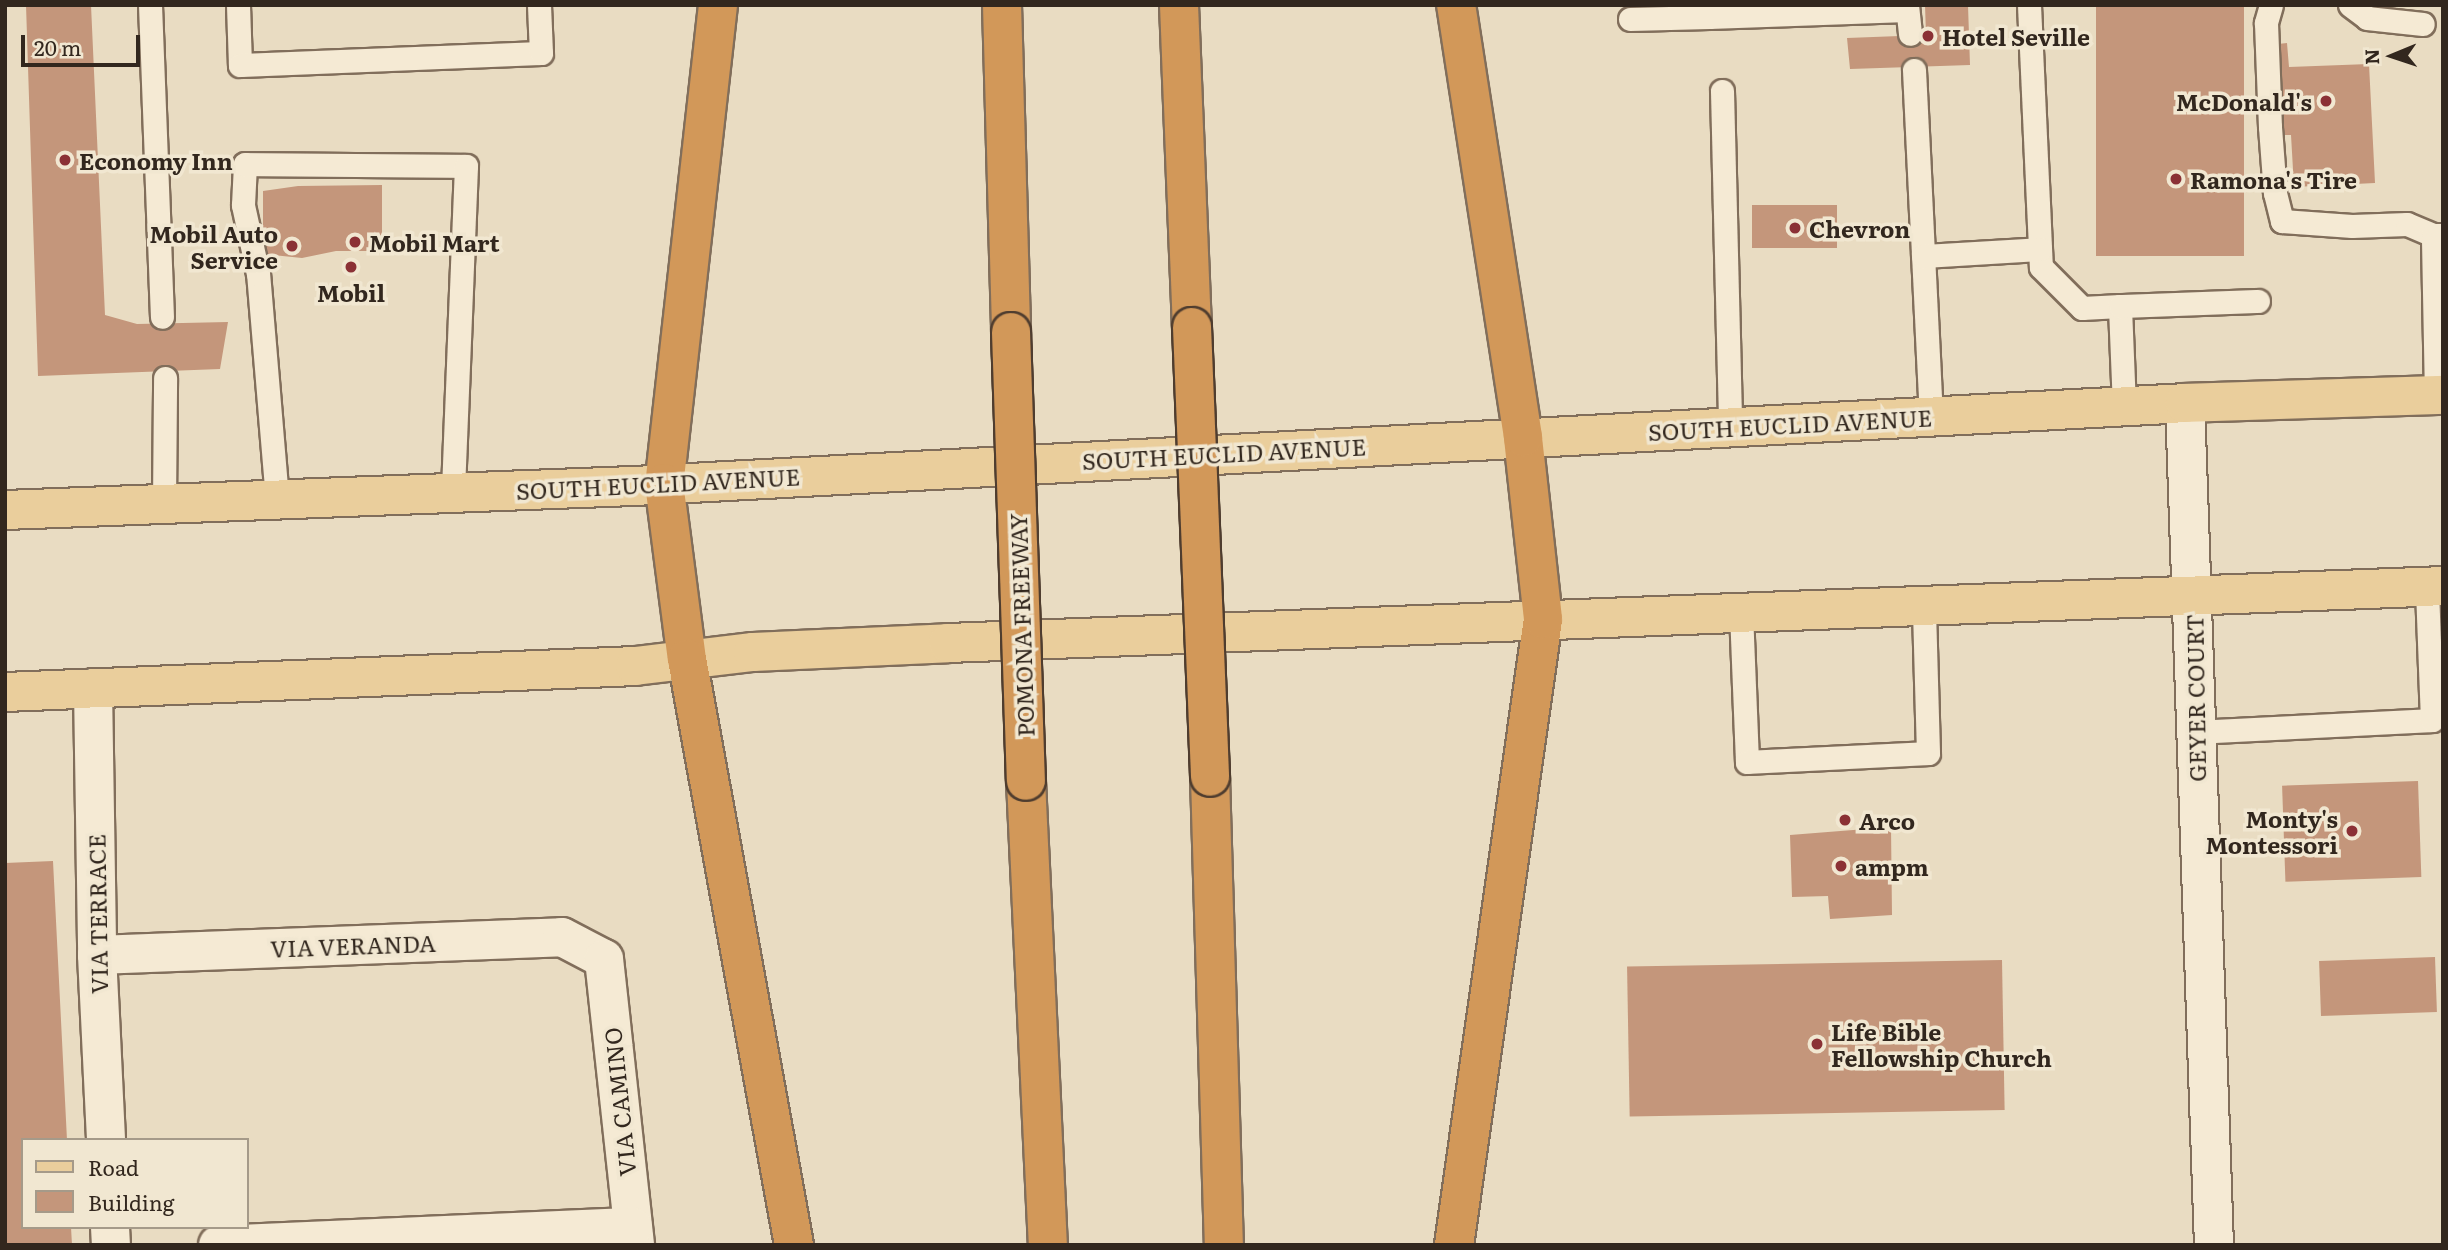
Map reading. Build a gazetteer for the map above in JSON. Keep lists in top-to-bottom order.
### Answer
{
  "streets": {
    "highway": ["POMONA FREEWAY"],
    "main road": ["SOUTH EUCLID AVENUE"],
    "street": [
      "GEYER COURT",
      "VIA TERRACE",
      "VIA VERANDA",
      "VIA CAMINO"
    ]
  },
  "crossings": [
    ["SOUTH EUCLID AVENUE", "GEYER COURT"],
    ["VIA TERRACE", "VIA VERANDA"],
    ["VIA VERANDA", "VIA CAMINO"]
  ],
  "places": [
    "Hotel Seville",
    "McDonald's",
    "Economy Inn",
    "Ramona's Tire",
    "Chevron",
    "Mobil Mart",
    "Mobil Auto Service",
    "Mobil",
    "Arco",
    "Monty's Montessori",
    "ampm",
    "Life Bible Fellowship Church"
  ],
  "legend": ["Road", "Building"],
  "scale_bar": "20 m",
  "north": "left"
}
